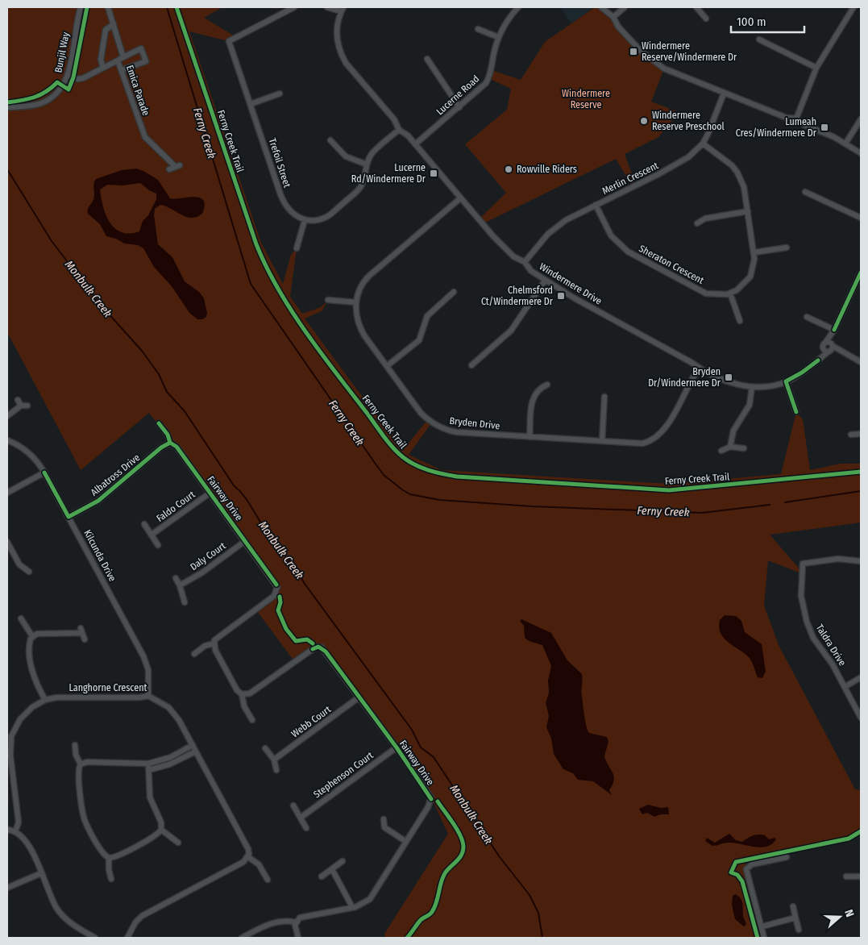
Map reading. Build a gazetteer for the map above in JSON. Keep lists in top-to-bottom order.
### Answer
{
  "streets": {
    "street": [
      "Bunjil Way",
      "Emica Parade",
      "Lucerne Road",
      "Trefoil Street",
      "Merlin Crescent",
      "Sheraton Crescent",
      "Windermere Drive",
      "Bryden Drive",
      "Albatross Drive",
      "Fairway Drive",
      "Faldo Court",
      "Kilcunda Drive",
      "Daly Court",
      "Taldra Drive",
      "Langhorne Crescent",
      "Webb Court",
      "Stephenson Court"
    ],
    "cycle path": ["Ferny Creek Trail"]
  },
  "crossings": [
    ["Bunjil Way", "Emica Parade"],
    ["Lucerne Road", "Windermere Drive"],
    ["Merlin Crescent", "Sheraton Crescent"],
    ["Merlin Crescent", "Windermere Drive"],
    ["Windermere Drive", "Bryden Drive"],
    ["Albatross Drive", "Fairway Drive"],
    ["Albatross Drive", "Kilcunda Drive"],
    ["Fairway Drive", "Faldo Court"],
    ["Fairway Drive", "Daly Court"],
    ["Fairway Drive", "Webb Court"],
    ["Fairway Drive", "Stephenson Court"],
    ["Kilcunda Drive", "Langhorne Crescent"]
  ],
  "water": ["Ferny Creek", "Monbulk Creek"],
  "parks": ["Windermere Reserve"],
  "places": {
    "transit": [
      "Windermere Reserve/Windermere Dr",
      "Lumeah Cres/Windermere Dr",
      "Lucerne Rd/Windermere Dr",
      "Chelmsford Ct/Windermere Dr",
      "Bryden Dr/Windermere Dr"
    ],
    "other": ["Windermere Reserve Preschool", "Rowville Riders"]
  },
  "scale_bar": "100 m",
  "north": "right"
}
